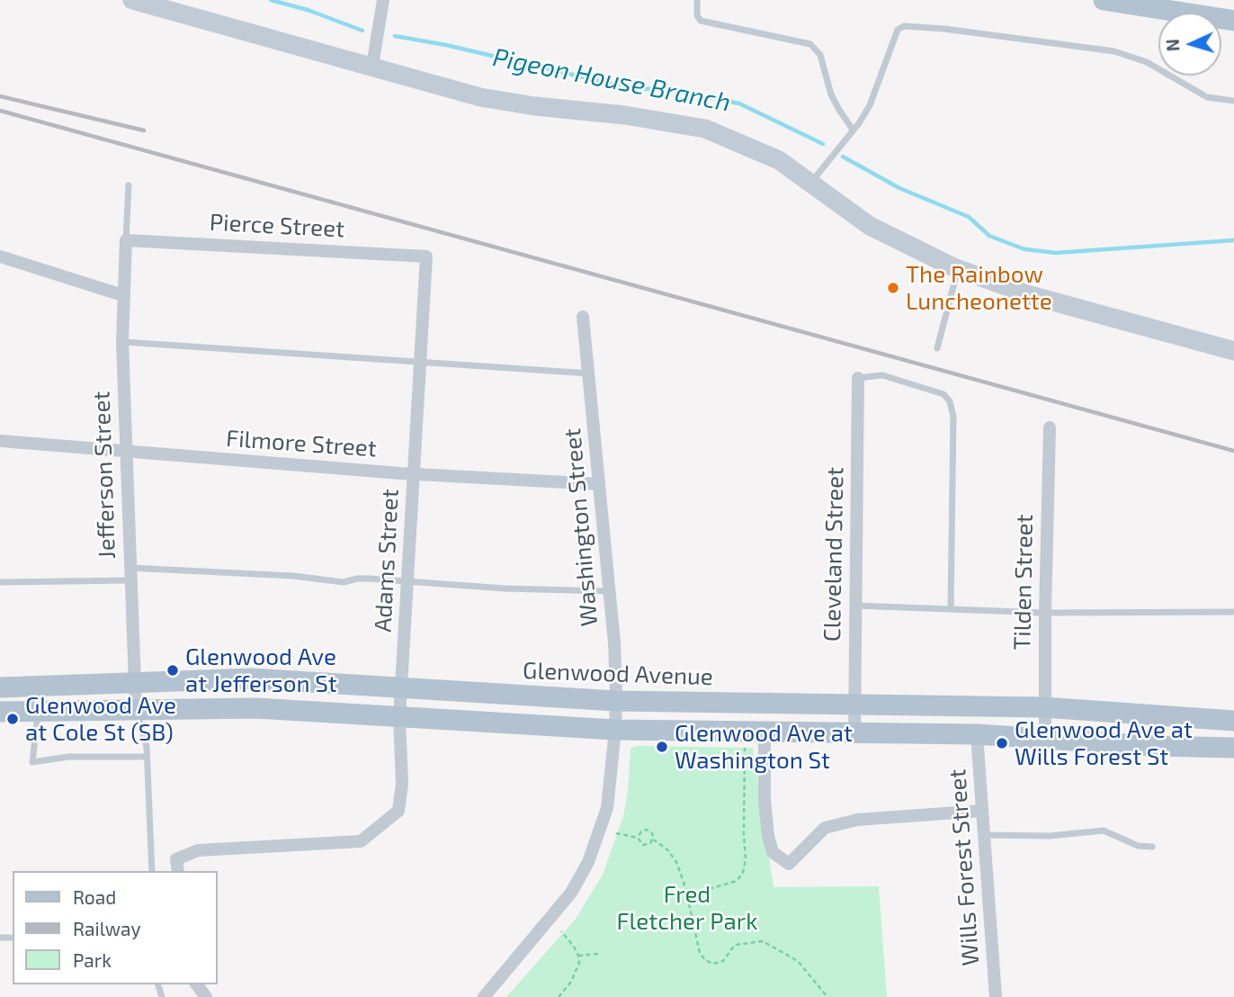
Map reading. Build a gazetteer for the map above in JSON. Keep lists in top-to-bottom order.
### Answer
{
  "streets": {
    "main road": ["Glenwood Avenue"],
    "street": [
      "Pierce Street",
      "Filmore Street",
      "Jefferson Street",
      "Washington Street",
      "Cleveland Street",
      "Adams Street",
      "Tilden Street",
      "Wills Forest Street"
    ]
  },
  "crossings": [
    ["Pierce Street", "Jefferson Street"],
    ["Pierce Street", "Adams Street"],
    ["Filmore Street", "Jefferson Street"],
    ["Filmore Street", "Washington Street"],
    ["Filmore Street", "Adams Street"],
    ["Jefferson Street", "Glenwood Avenue"],
    ["Washington Street", "Glenwood Avenue"],
    ["Cleveland Street", "Glenwood Avenue"],
    ["Adams Street", "Glenwood Avenue"],
    ["Tilden Street", "Glenwood Avenue"]
  ],
  "water": ["Pigeon House Branch"],
  "parks": ["Fred Fletcher Park"],
  "places": [
    "The Rainbow Luncheonette",
    "Glenwood Ave at Jefferson St",
    "Glenwood Ave at Cole St (SB)",
    "Glenwood Ave at Wills Forest St",
    "Glenwood Ave at Washington St"
  ],
  "legend": ["Road", "Railway", "Park"],
  "north": "left"
}
